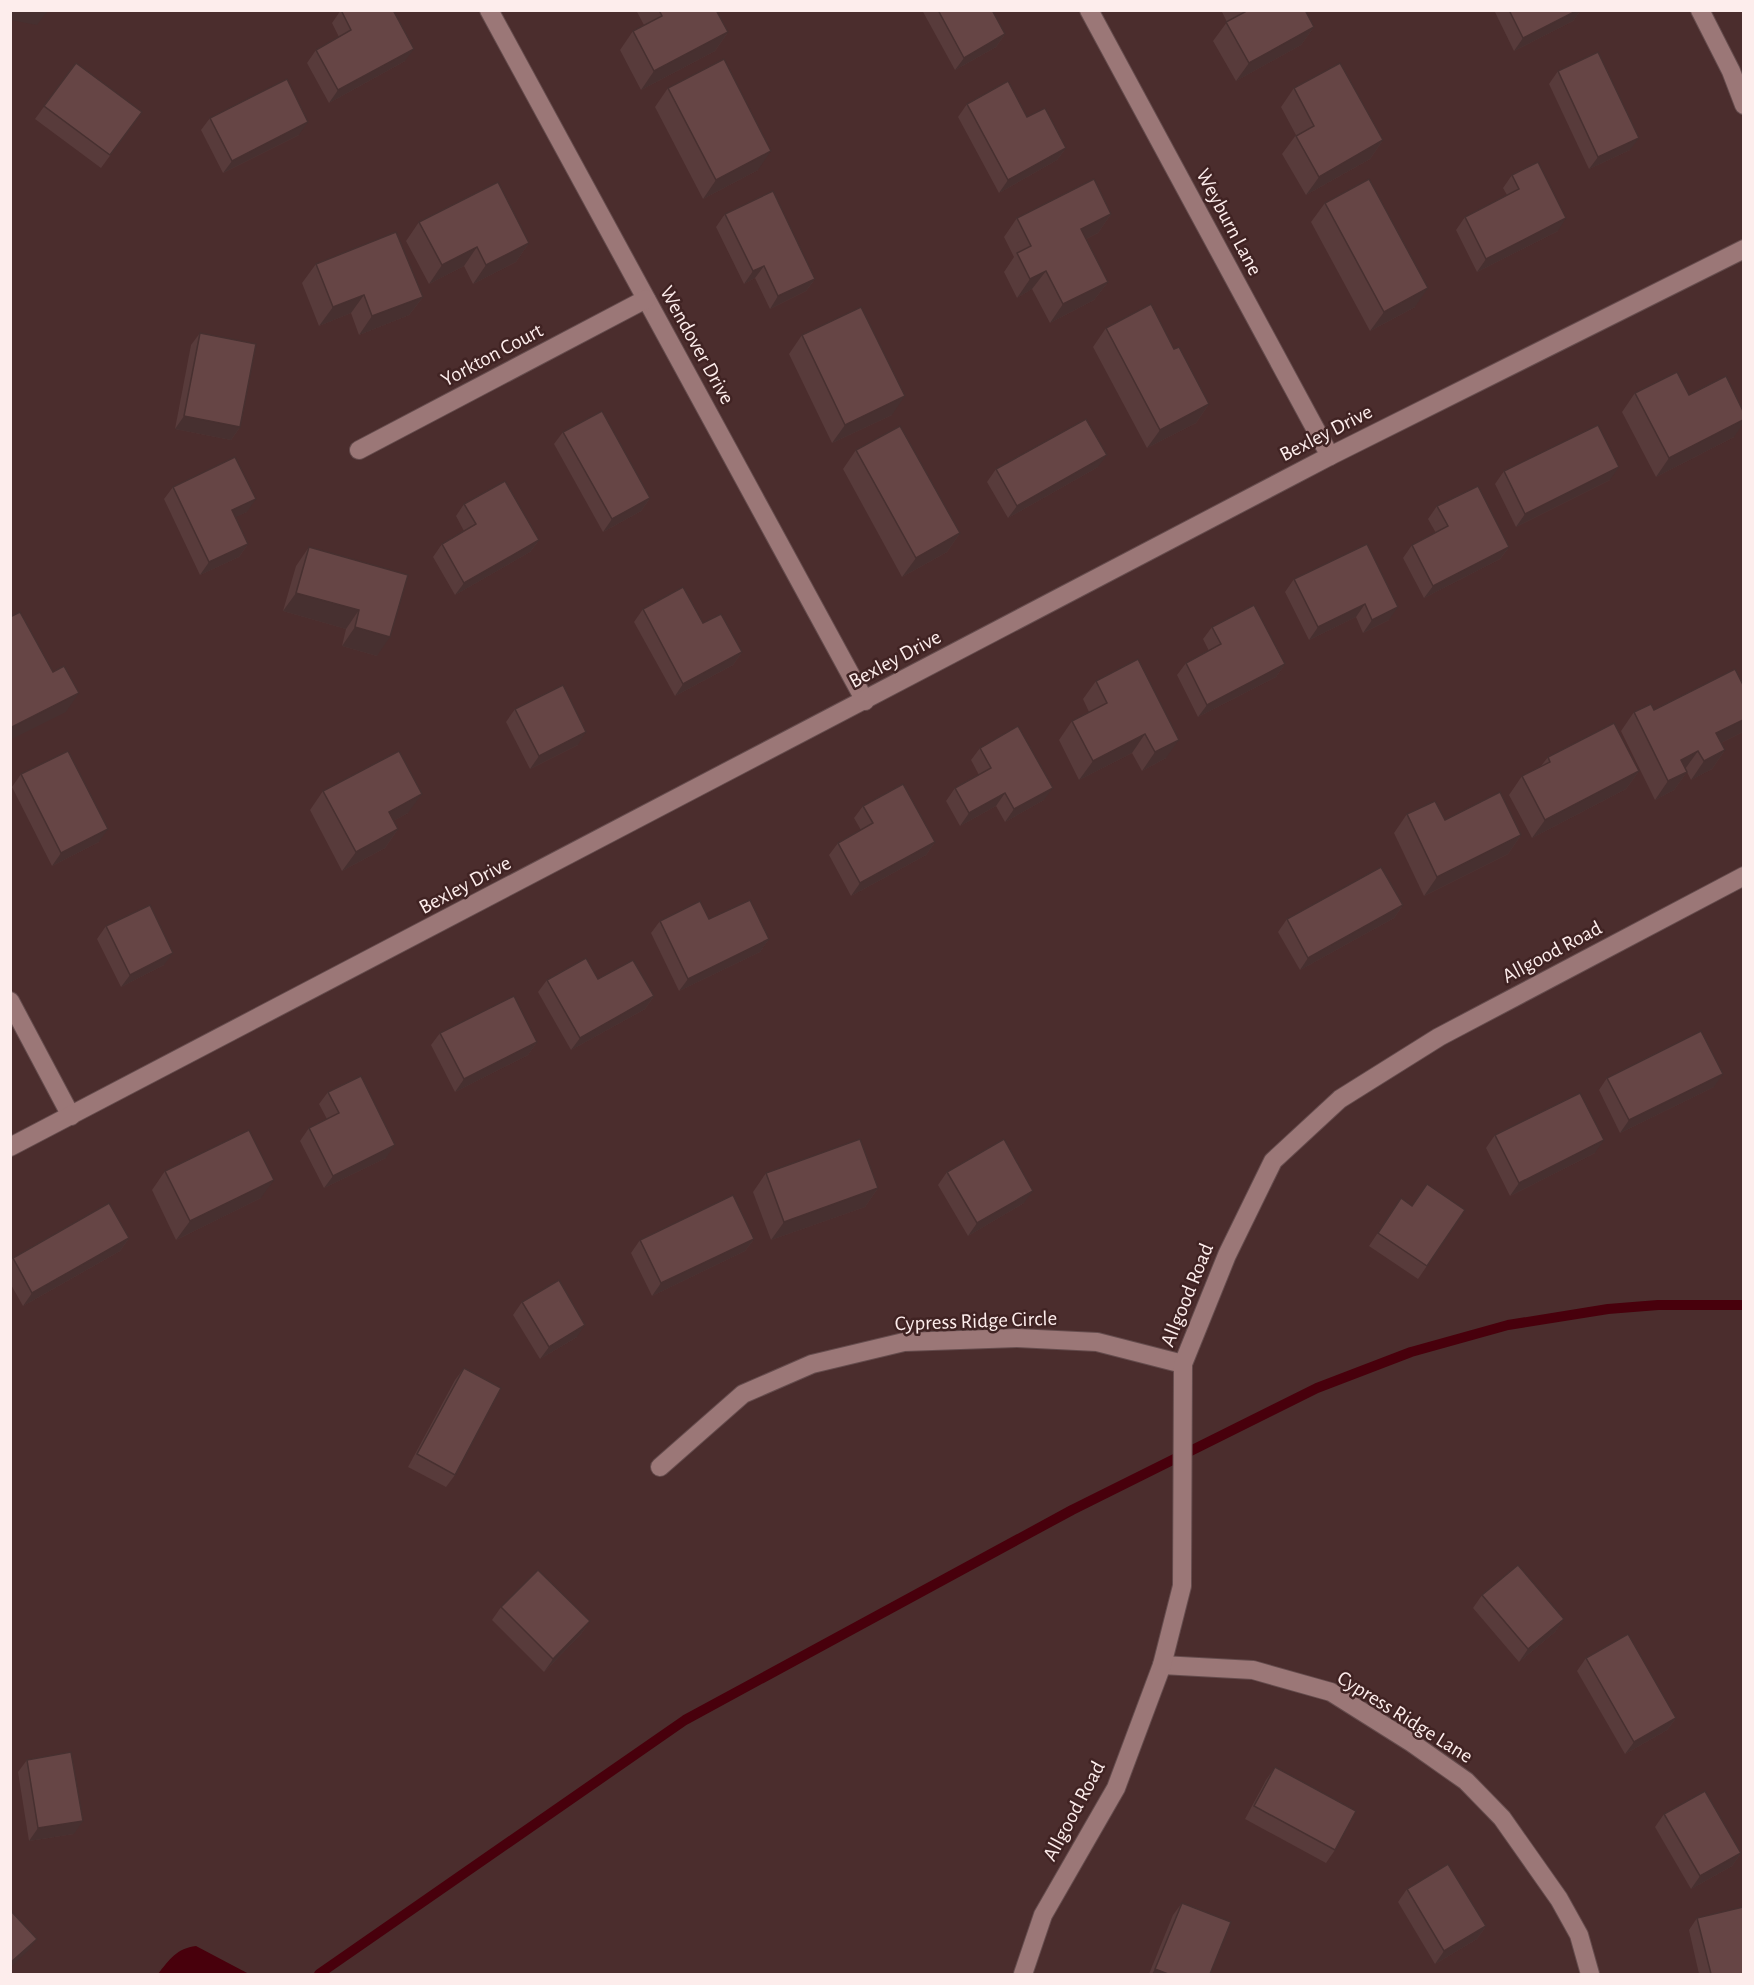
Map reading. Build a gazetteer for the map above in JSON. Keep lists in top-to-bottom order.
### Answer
{
  "streets": {
    "street": [
      "Weyburn Lane",
      "Wendover Drive",
      "Yorkton Court",
      "Bexley Drive",
      "Allgood Road",
      "Cypress Ridge Circle",
      "Cypress Ridge Lane"
    ]
  },
  "crossings": [
    ["Weyburn Lane", "Bexley Drive"],
    ["Wendover Drive", "Yorkton Court"],
    ["Wendover Drive", "Bexley Drive"],
    ["Allgood Road", "Cypress Ridge Circle"],
    ["Allgood Road", "Cypress Ridge Lane"]
  ]
}
